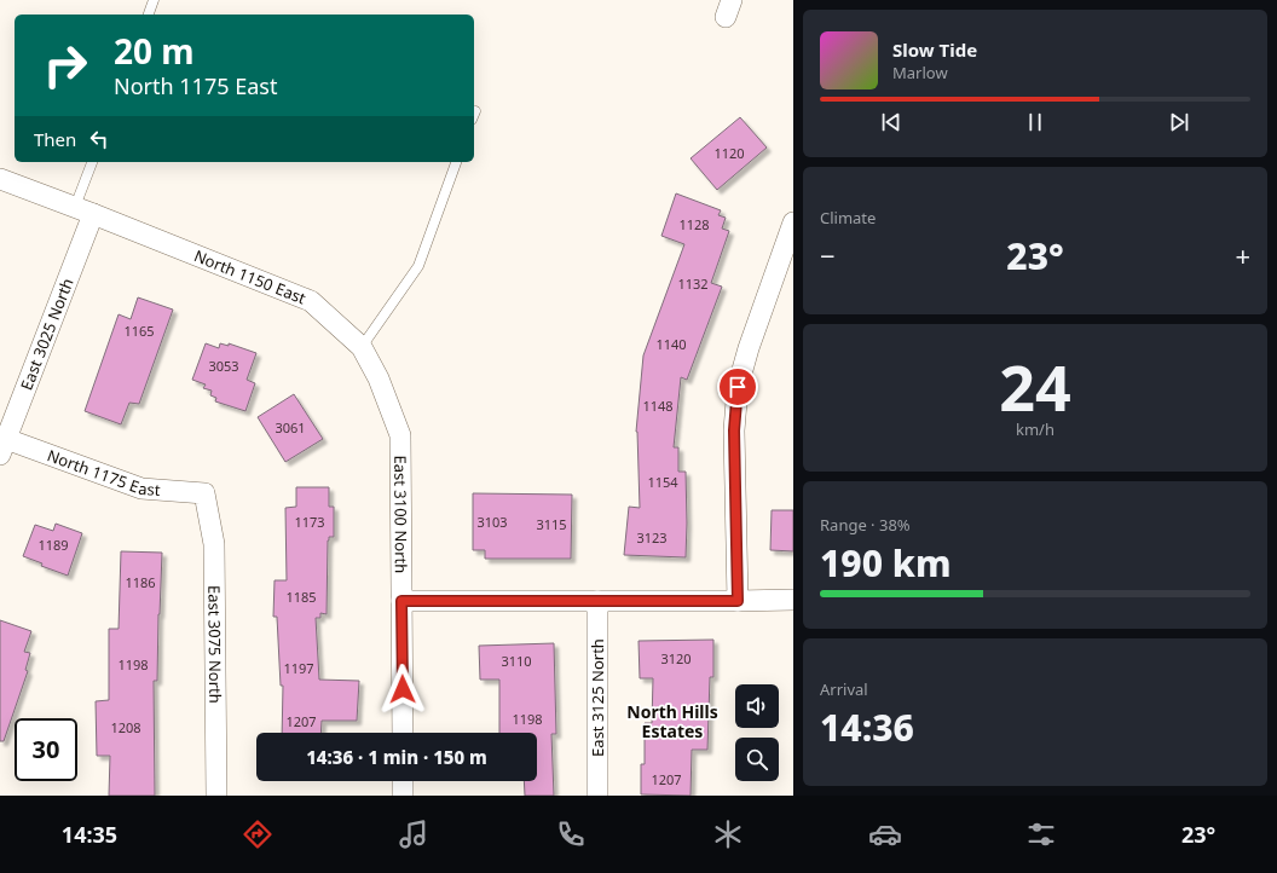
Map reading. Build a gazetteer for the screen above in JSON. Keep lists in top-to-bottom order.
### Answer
{
  "streets": {
    "street": [
      "North 1150 East",
      "East 3025 North",
      "North 1175 East",
      "East 3100 North",
      "East 3075 North",
      "East 3125 North"
    ]
  },
  "crossings": [
    ["North 1150 East", "East 3025 North"],
    ["North 1150 East", "East 3100 North"],
    ["East 3025 North", "North 1175 East"],
    ["North 1175 East", "East 3075 North"]
  ],
  "districts": ["North Hills Estates"],
  "house_numbers": [
    "1120",
    "1128",
    "1132",
    "1165",
    "1140",
    "3053",
    "1148",
    "3061",
    "1154",
    "1173",
    "3103",
    "3115",
    "3123",
    "1189",
    "1186",
    "1185",
    "3120",
    "3110",
    "1198",
    "1197",
    "1198",
    "1207",
    "1208",
    "1207"
  ],
  "page": {
    "turn": ["20 m", "North 1175 East"],
    "song": ["Slow Tide", "Marlow"],
    "then": "Then",
    "tile": [
      "Climate",
      ["24", "km/h"],
      ["Range · 38%", "190 km"],
      ["Arrival", "14:36"]
    ],
    "heat": ["−", "23°", "+"],
    "limit": "30",
    "trip": "14:36 · 1 min · 150 m",
    "tabs": ["14:35", "23°"]
  }
}
